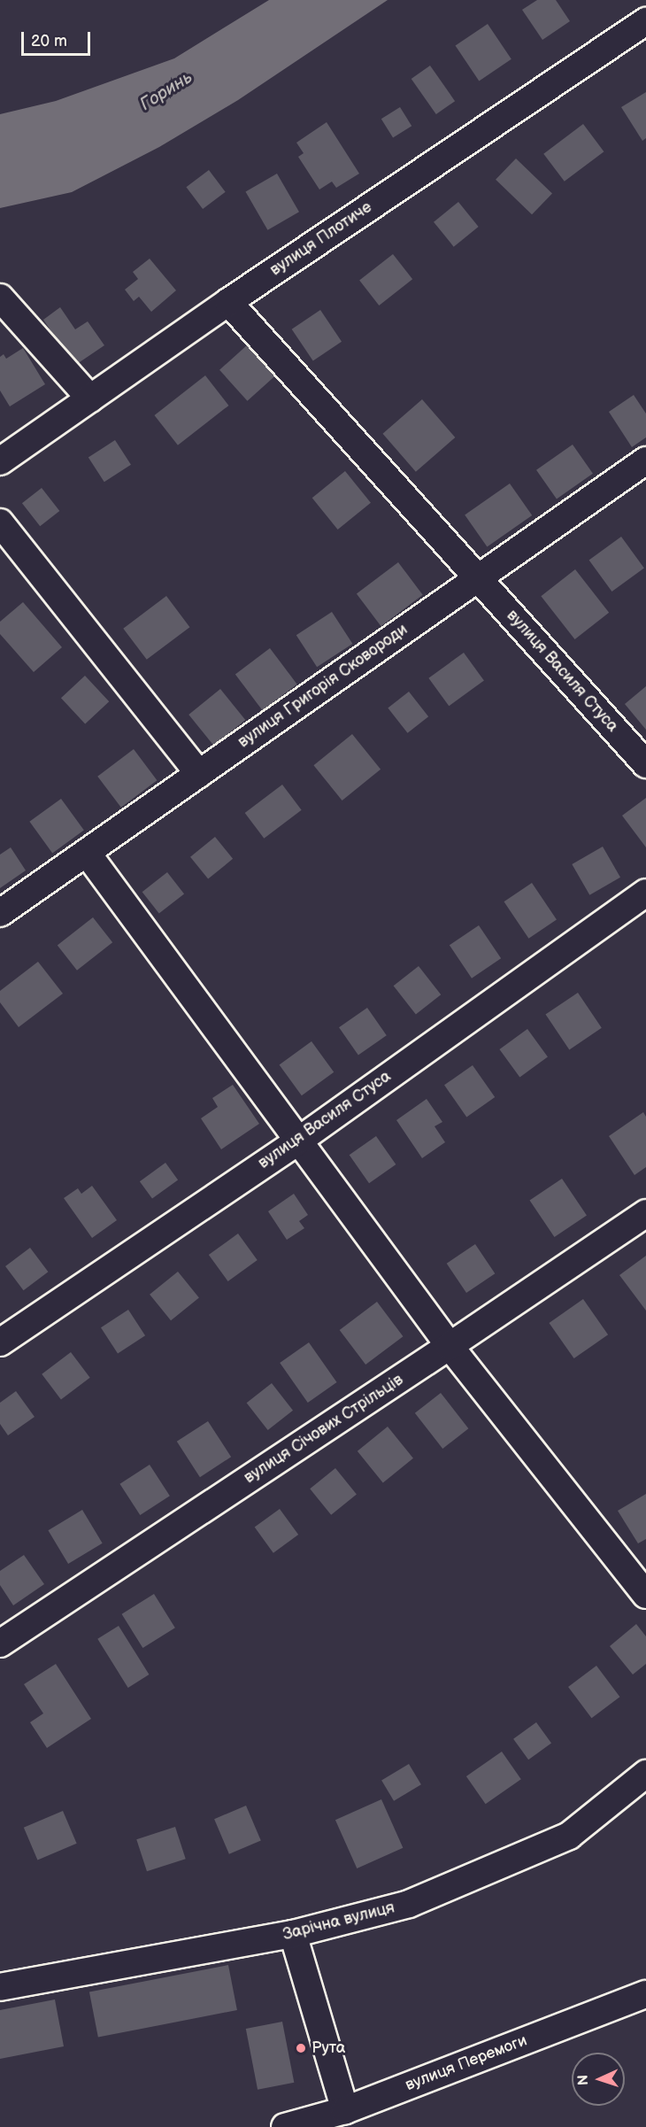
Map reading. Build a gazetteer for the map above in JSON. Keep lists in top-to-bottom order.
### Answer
{
  "streets": {
    "street": [
      "вулиця Плотиче",
      "вулиця Василя Стуса",
      "вулиця Григорія Сковороди",
      "вулиця Січових Стрільців",
      "Зарічна вулиця",
      "вулиця Перемоги"
    ]
  },
  "crossings": [
    ["вулиця Плотиче", "вулиця Василя Стуса"],
    ["вулиця Василя Стуса", "вулиця Григорія Сковороди"]
  ],
  "water": ["Горинь"],
  "places": ["Рута"],
  "scale_bar": "20 m",
  "north": "left"
}
